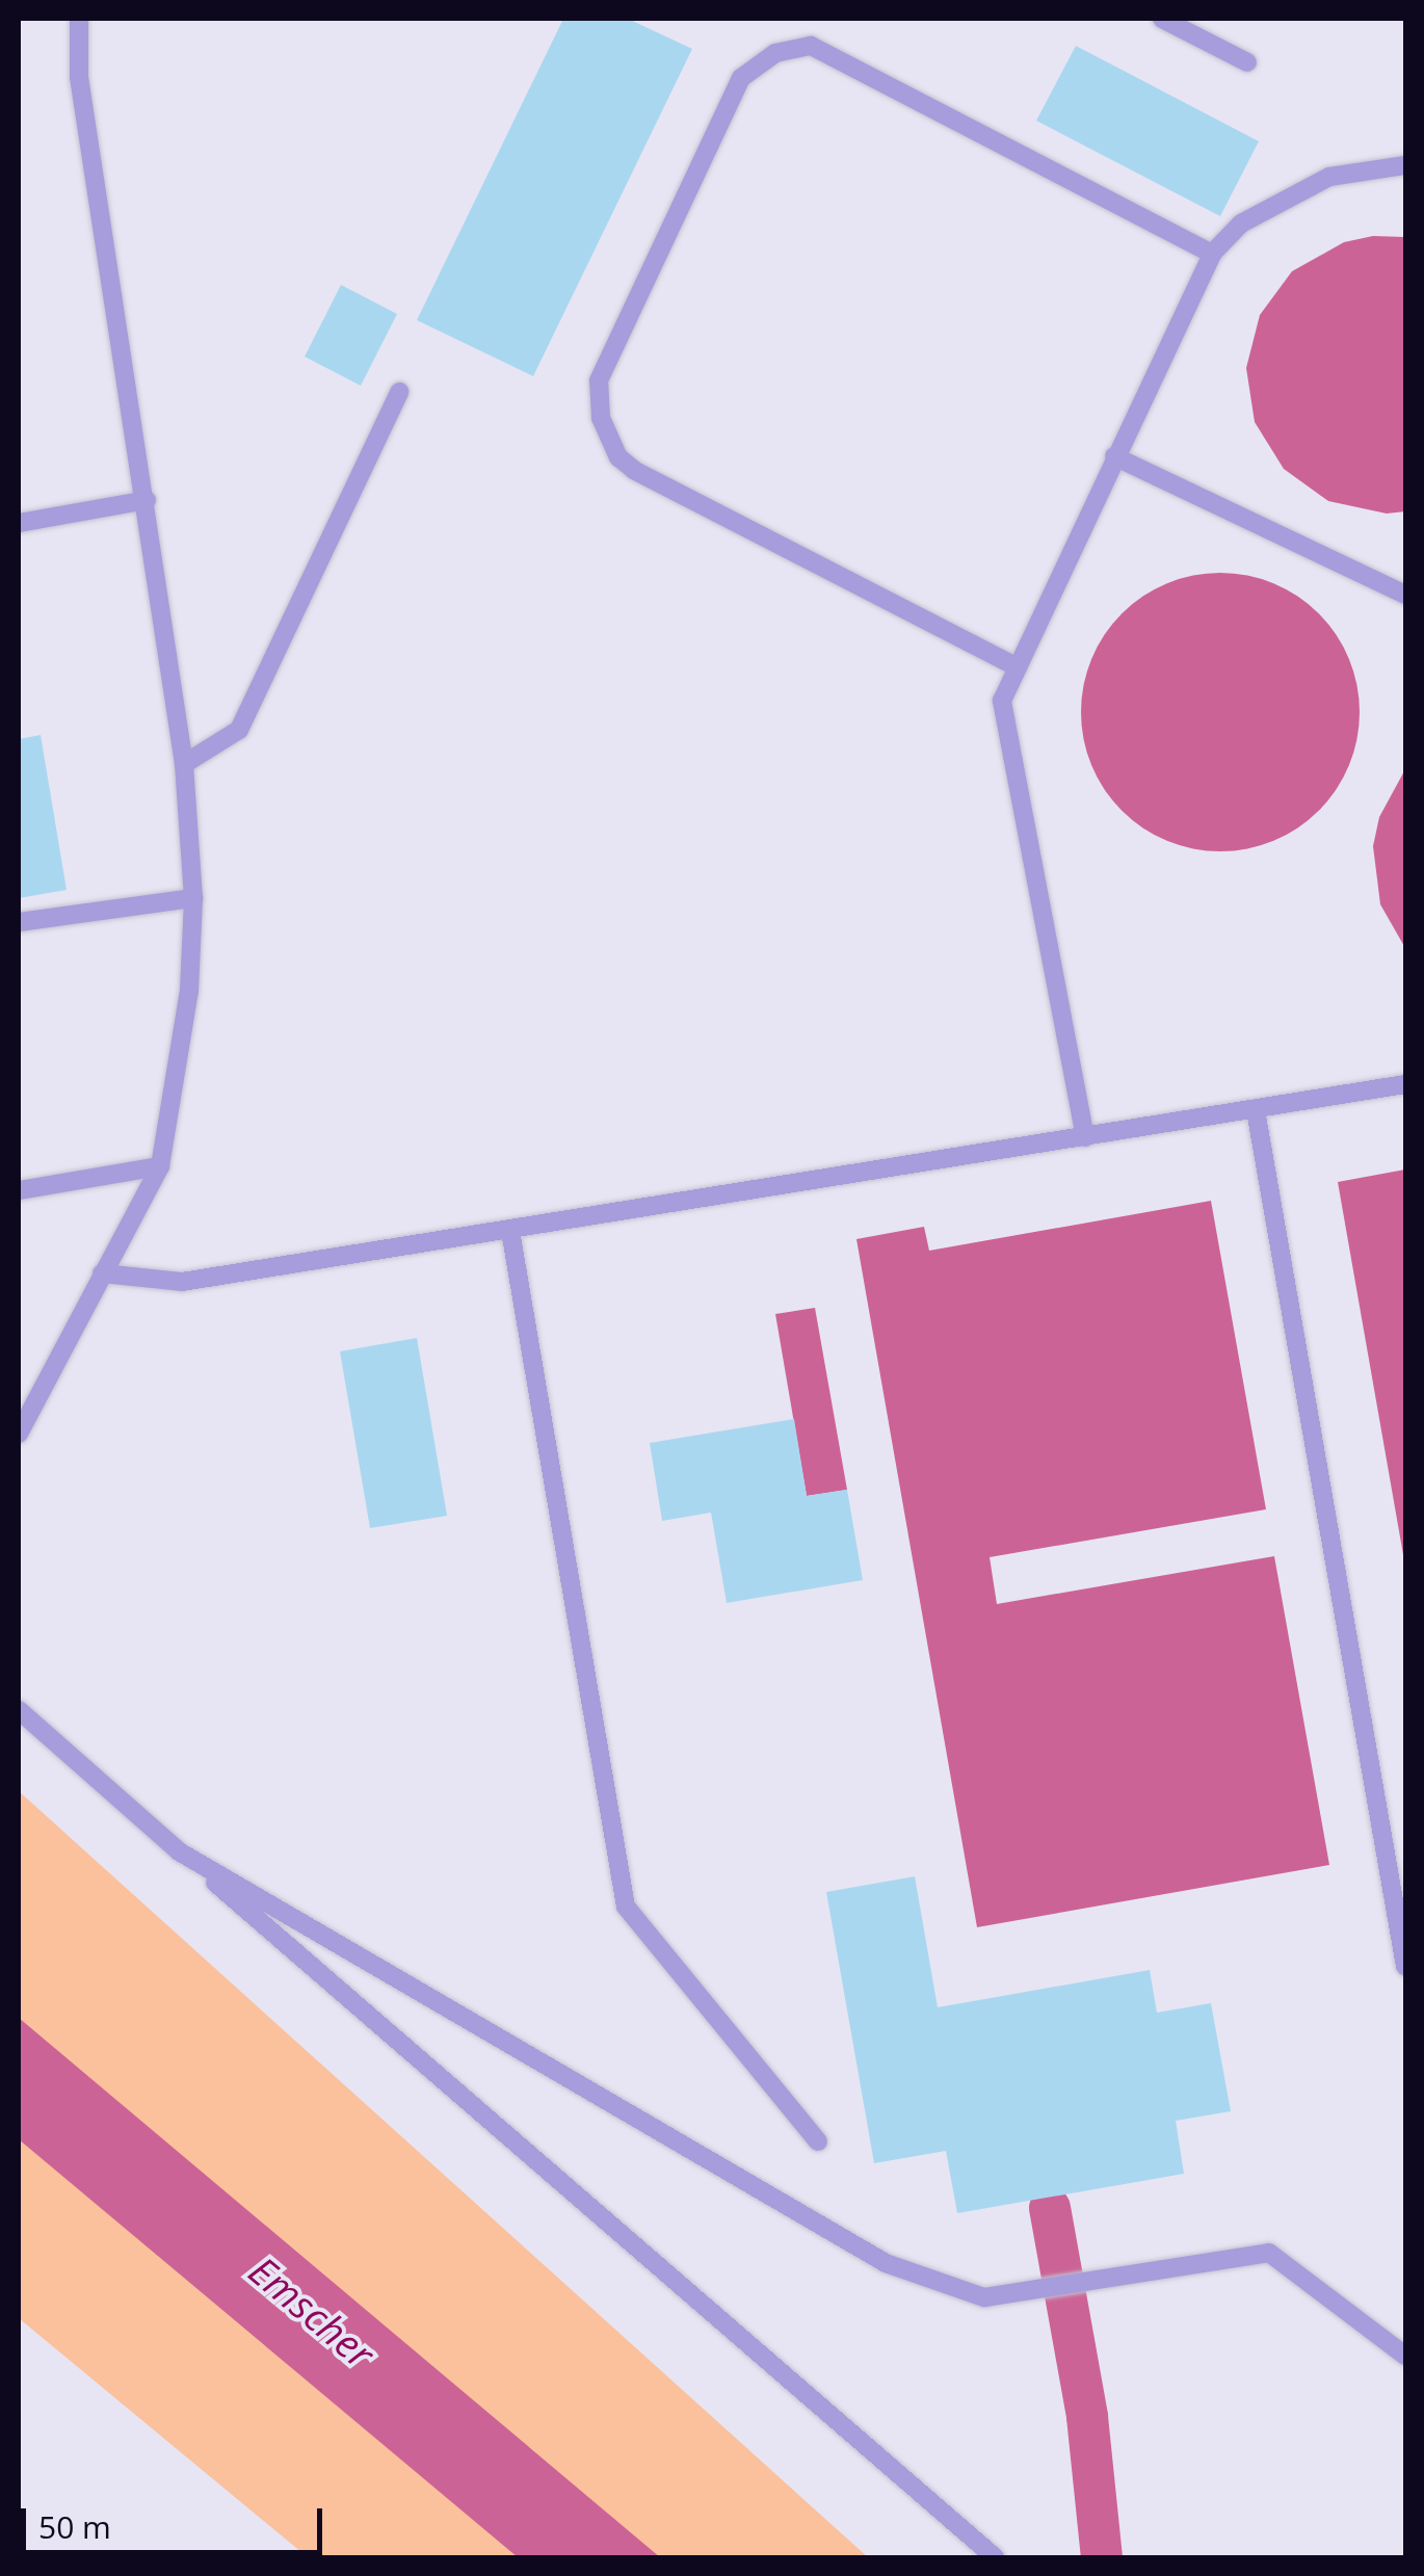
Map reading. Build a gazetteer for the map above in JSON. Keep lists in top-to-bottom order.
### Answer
{
  "water": ["Emscher"],
  "scale_bar": "50 m"
}
